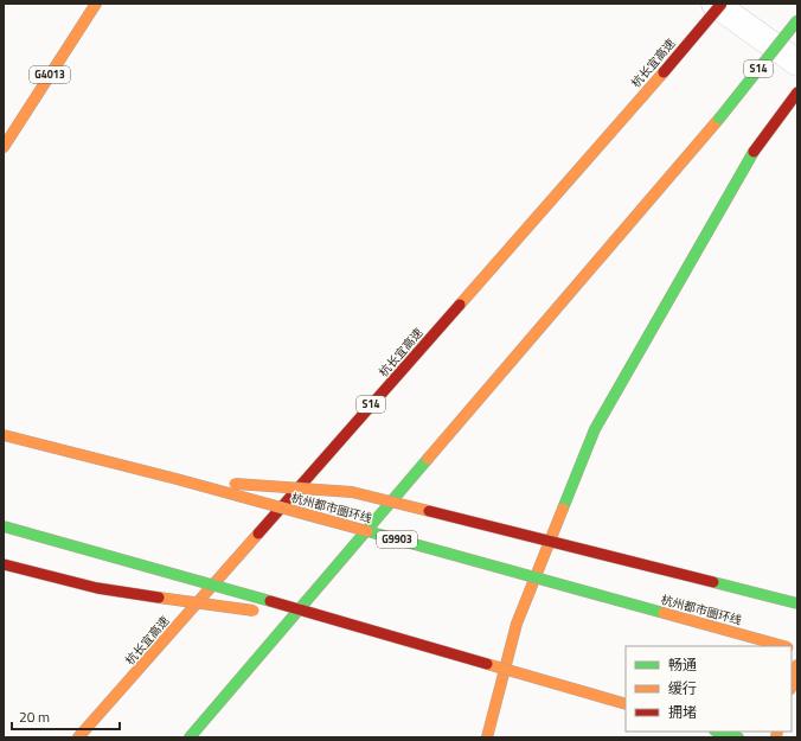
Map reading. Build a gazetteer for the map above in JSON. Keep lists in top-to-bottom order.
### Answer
{
  "streets": {
    "highway": [
      "杭长宜高速",
      "S14",
      "G4013",
      "杭州都市圈环线",
      "G9903"
    ]
  },
  "legend": ["畅通", "缓行", "拥堵"],
  "scale_bar": "20 m"
}
